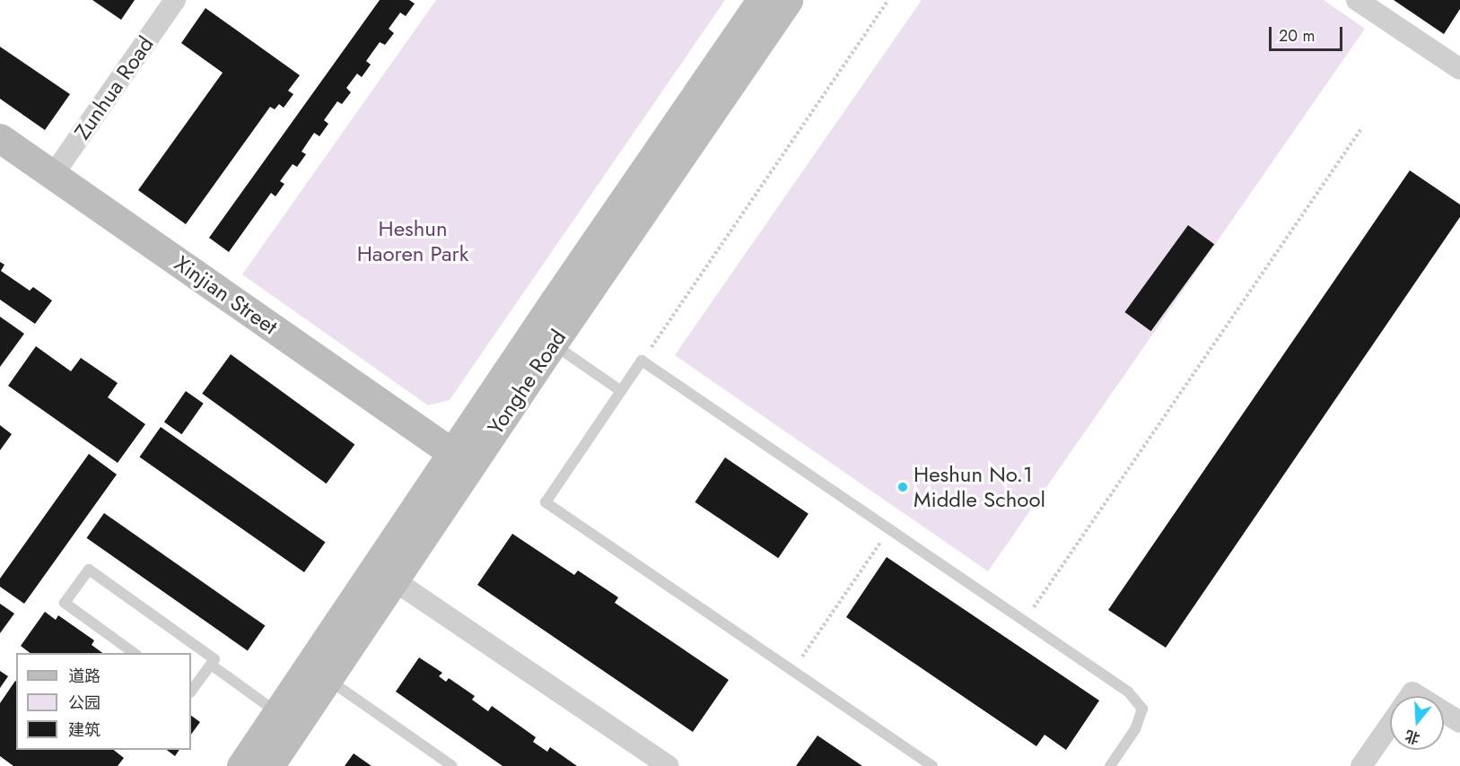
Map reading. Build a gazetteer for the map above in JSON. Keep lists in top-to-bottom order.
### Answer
{
  "streets": {
    "main road": ["Xinjian Street", "Yonghe Road"],
    "street": ["Zunhua Road"]
  },
  "crossings": [
    ["Zunhua Road", "Xinjian Street"],
    ["Xinjian Street", "Yonghe Road"]
  ],
  "parks": ["Heshun Haoren Park"],
  "places": ["Heshun No.1 Middle School"],
  "legend": ["道路", "公园", "建筑"],
  "scale_bar": "20 m",
  "north": "bottom"
}
